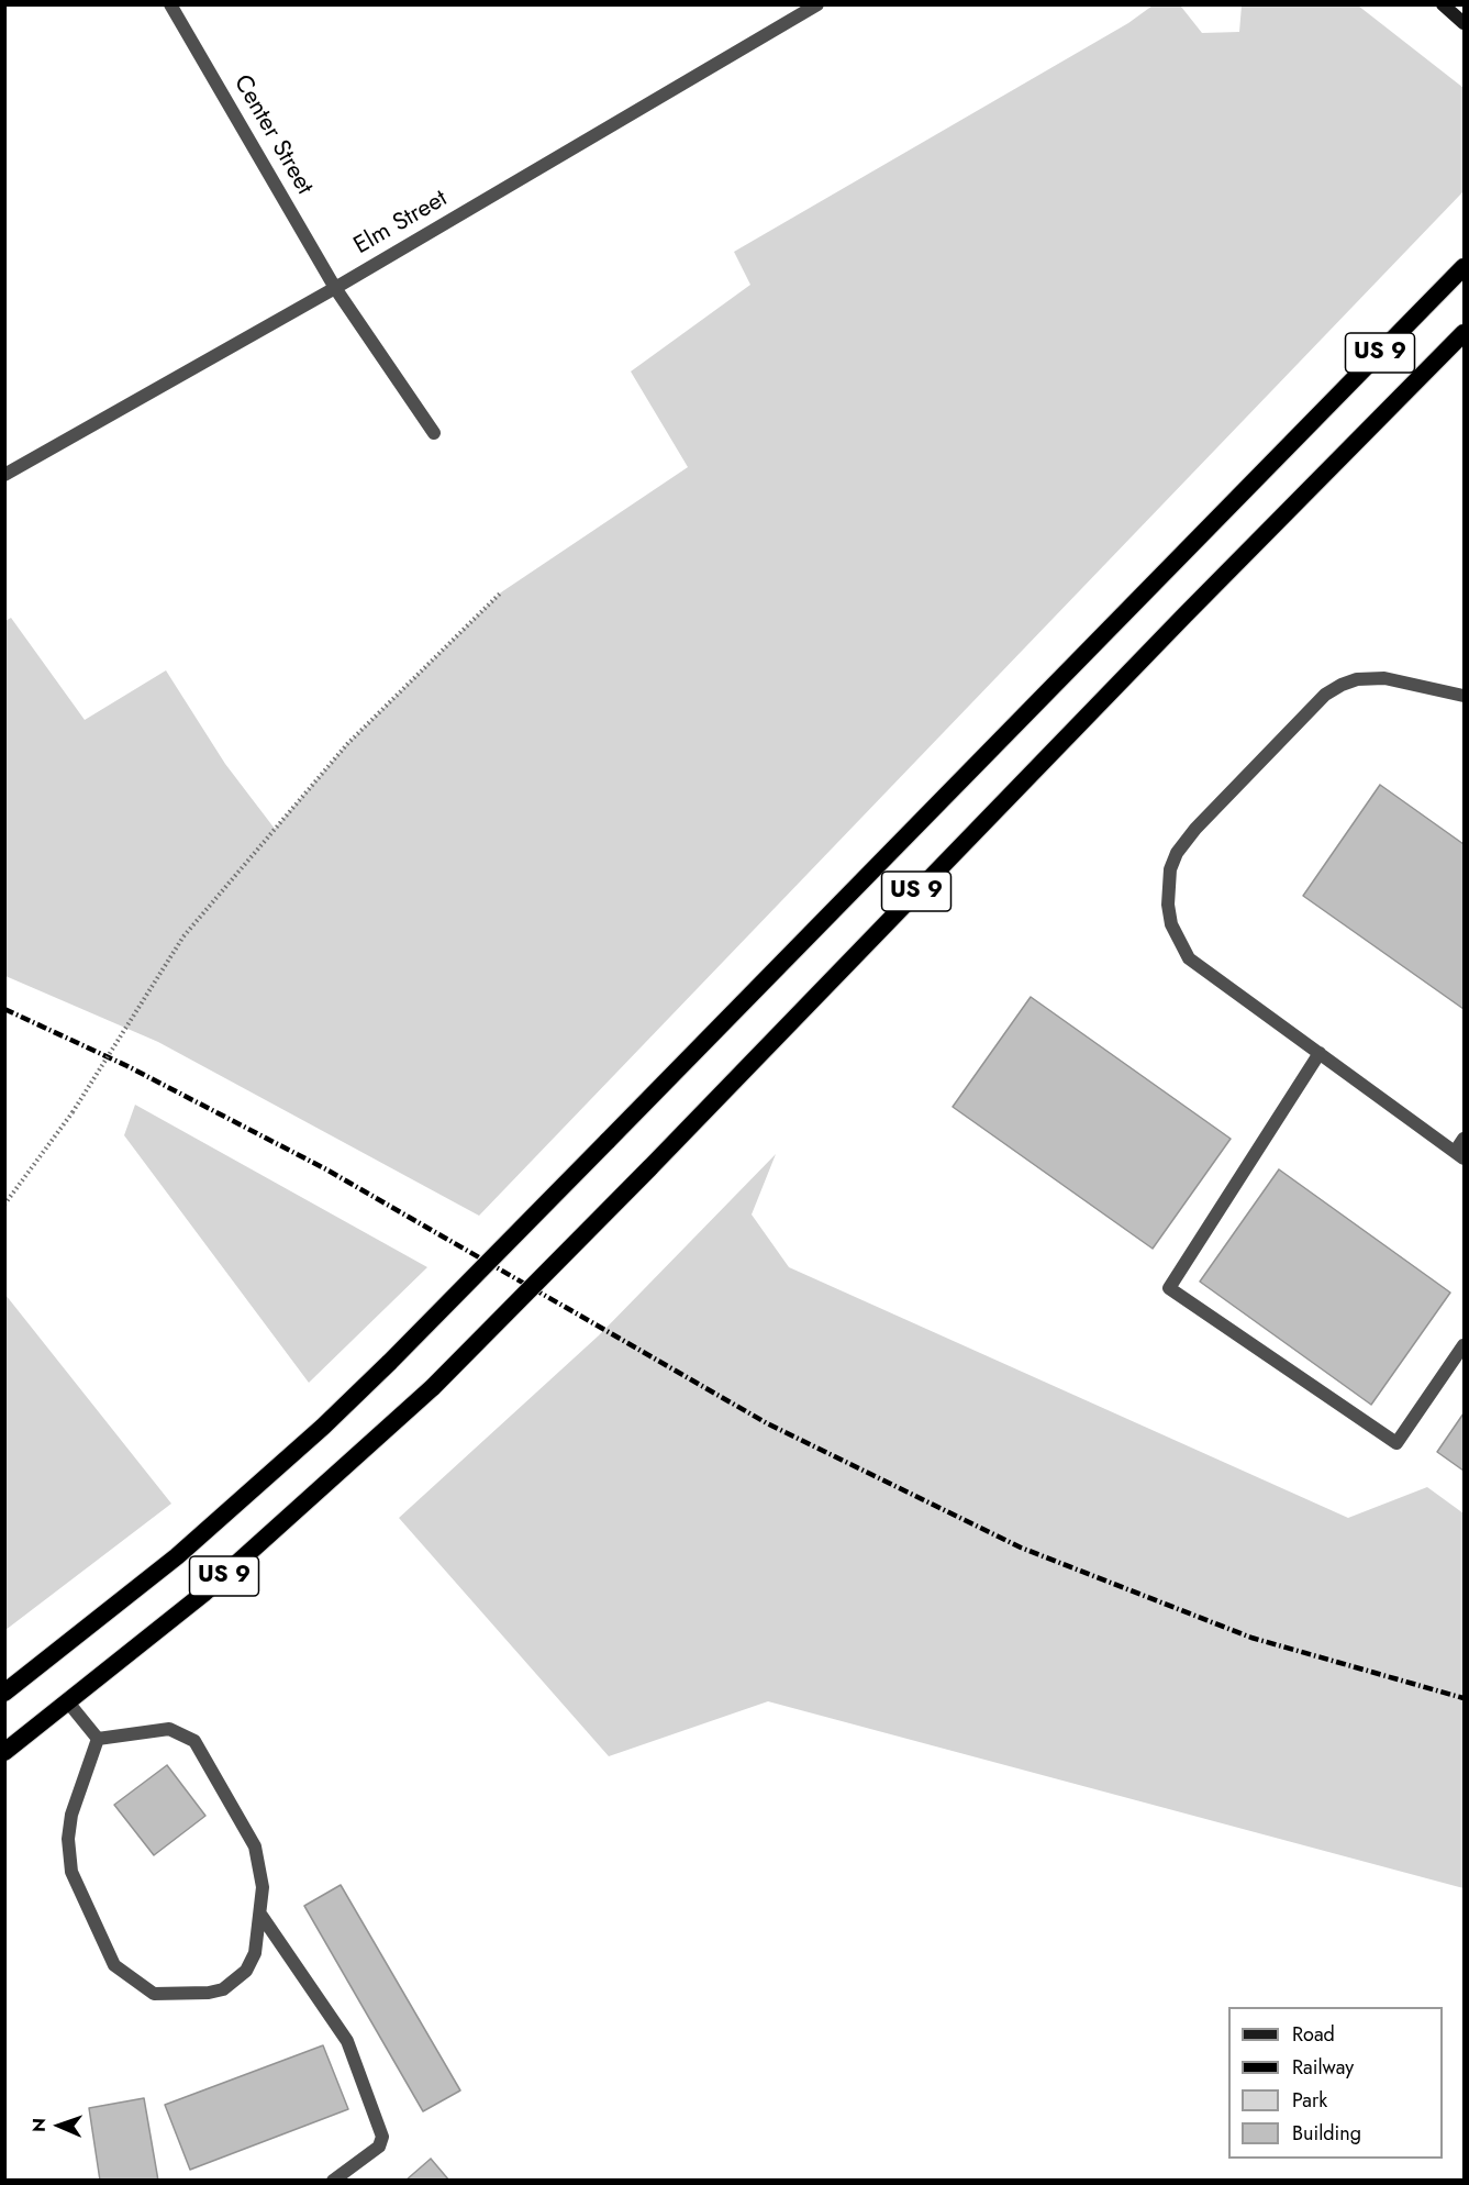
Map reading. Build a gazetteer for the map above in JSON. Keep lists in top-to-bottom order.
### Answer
{
  "streets": {
    "highway": ["US 9"],
    "street": ["Center Street", "Elm Street"]
  },
  "crossings": [
    ["Center Street", "Elm Street"]
  ],
  "legend": [
    "Road",
    "Railway",
    "Park",
    "Building"
  ],
  "north": "left"
}
